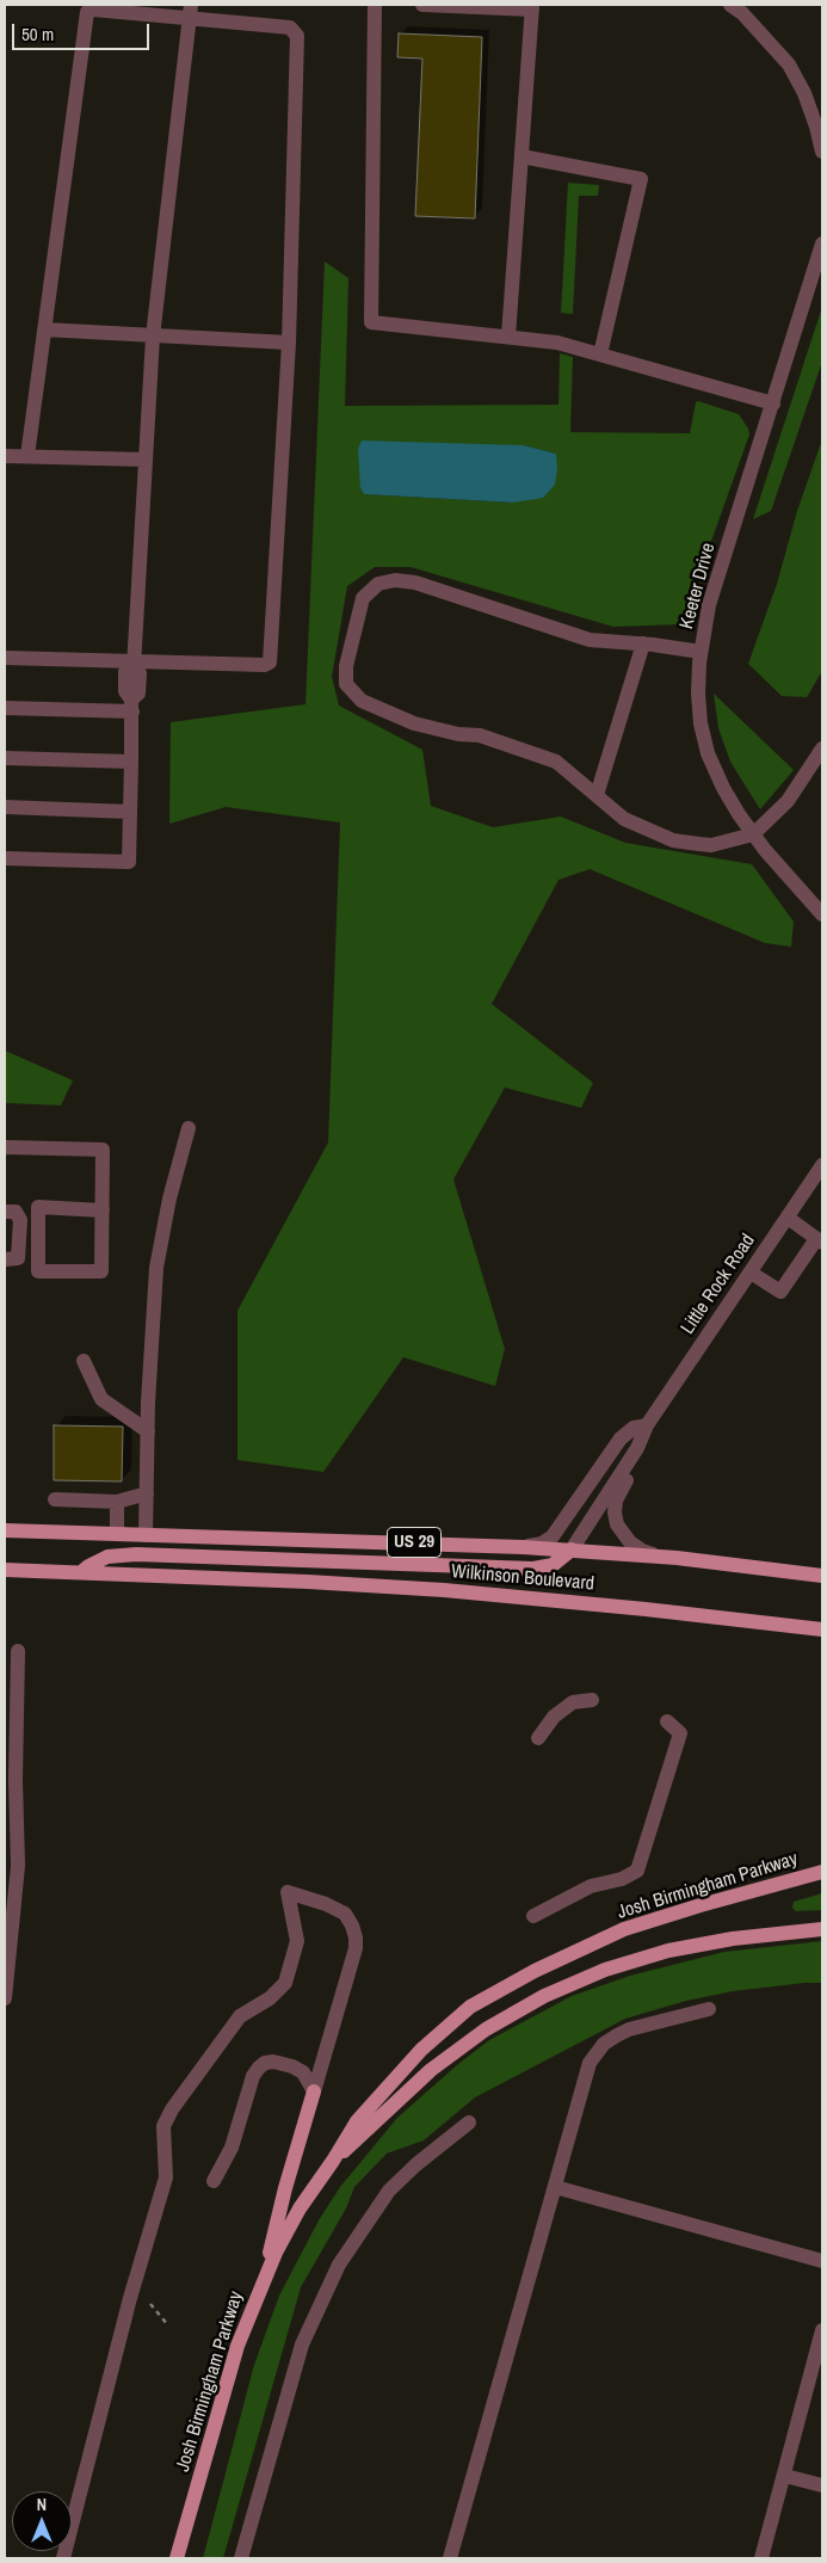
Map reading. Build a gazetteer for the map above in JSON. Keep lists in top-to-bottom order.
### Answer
{
  "streets": {
    "main road": ["US 29", "Wilkinson Boulevard", "Josh Birmingham Parkway"],
    "street": ["Keeter Drive", "Little Rock Road"]
  },
  "crossings": [
    ["Little Rock Road", "Wilkinson Boulevard"]
  ],
  "scale_bar": "50 m",
  "north": "top"
}
